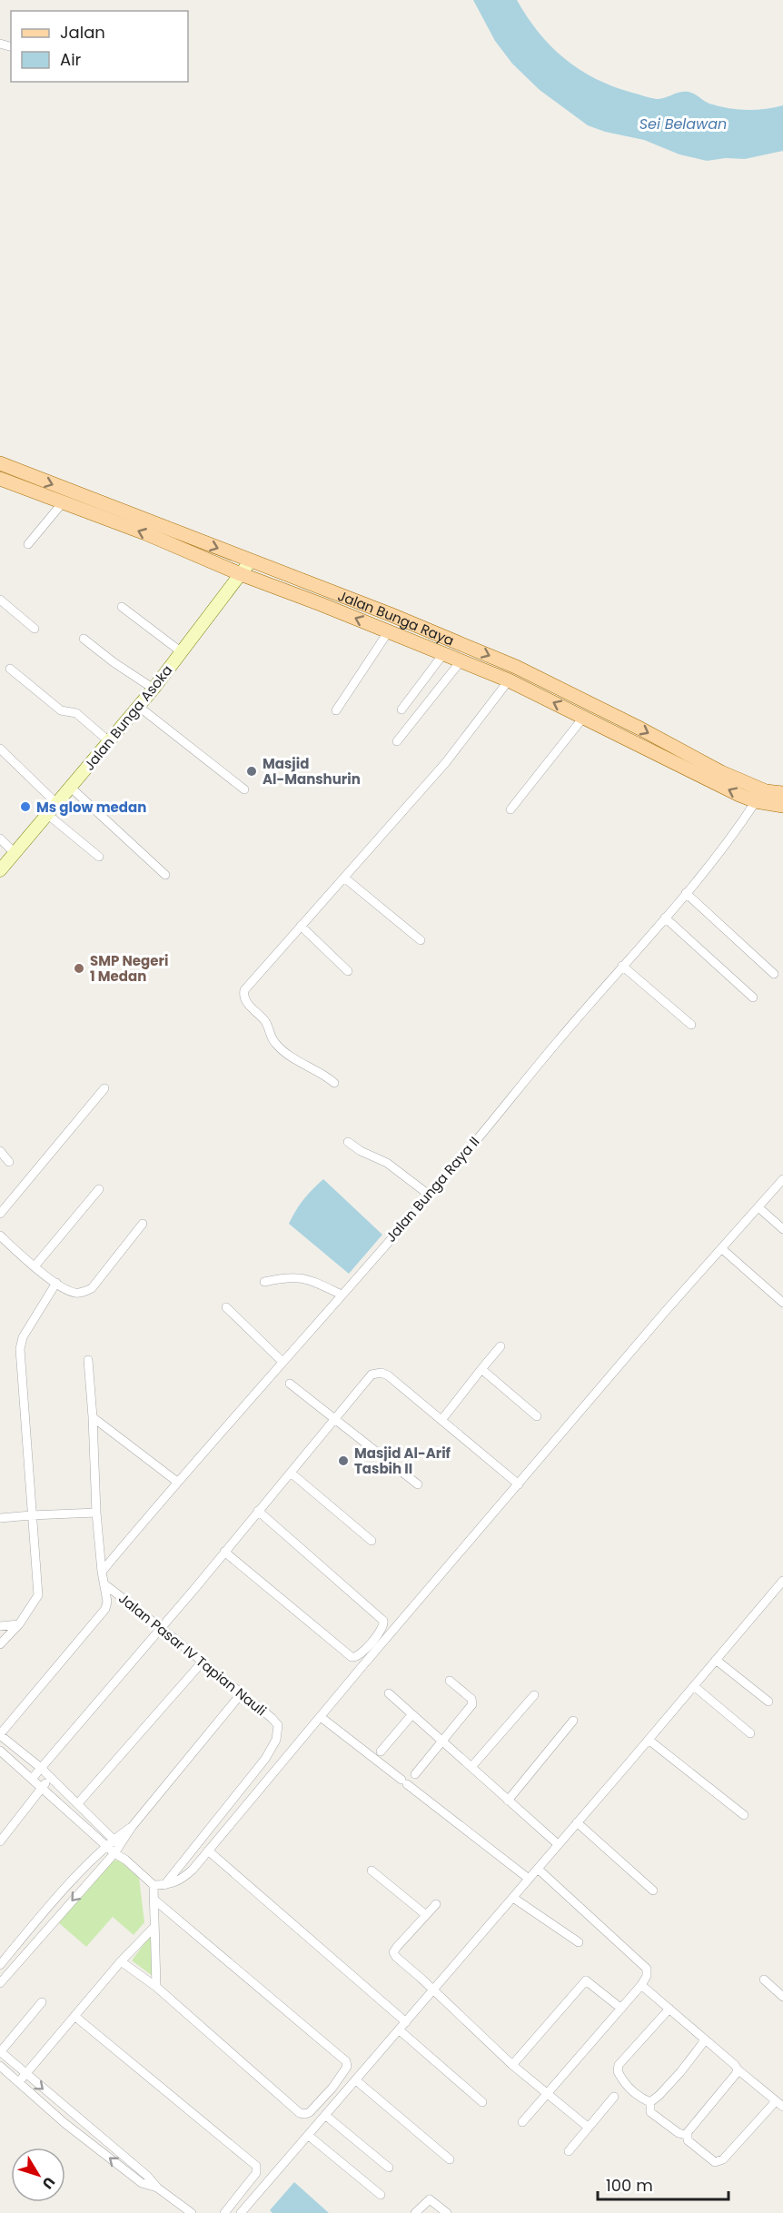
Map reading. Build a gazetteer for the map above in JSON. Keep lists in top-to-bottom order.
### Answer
{
  "streets": {
    "main road": ["Jalan Bunga Raya"],
    "street": ["Jalan Bunga Asoka", "Jalan Bunga Raya II", "Jalan Pasar IV Tapian Nauli"]
  },
  "crossings": [
    ["Jalan Bunga Raya", "Jalan Bunga Asoka"],
    ["Jalan Bunga Raya", "Jalan Bunga Raya II"]
  ],
  "water": ["Sei Belawan"],
  "places": [
    "Masjid Al-Manshurin",
    "Ms glow medan",
    "SMP Negeri 1 Medan",
    "Masjid Al-Arif Tasbih II"
  ],
  "legend": ["Jalan", "Air"],
  "scale_bar": "100 m",
  "north": "bottom right"
}
